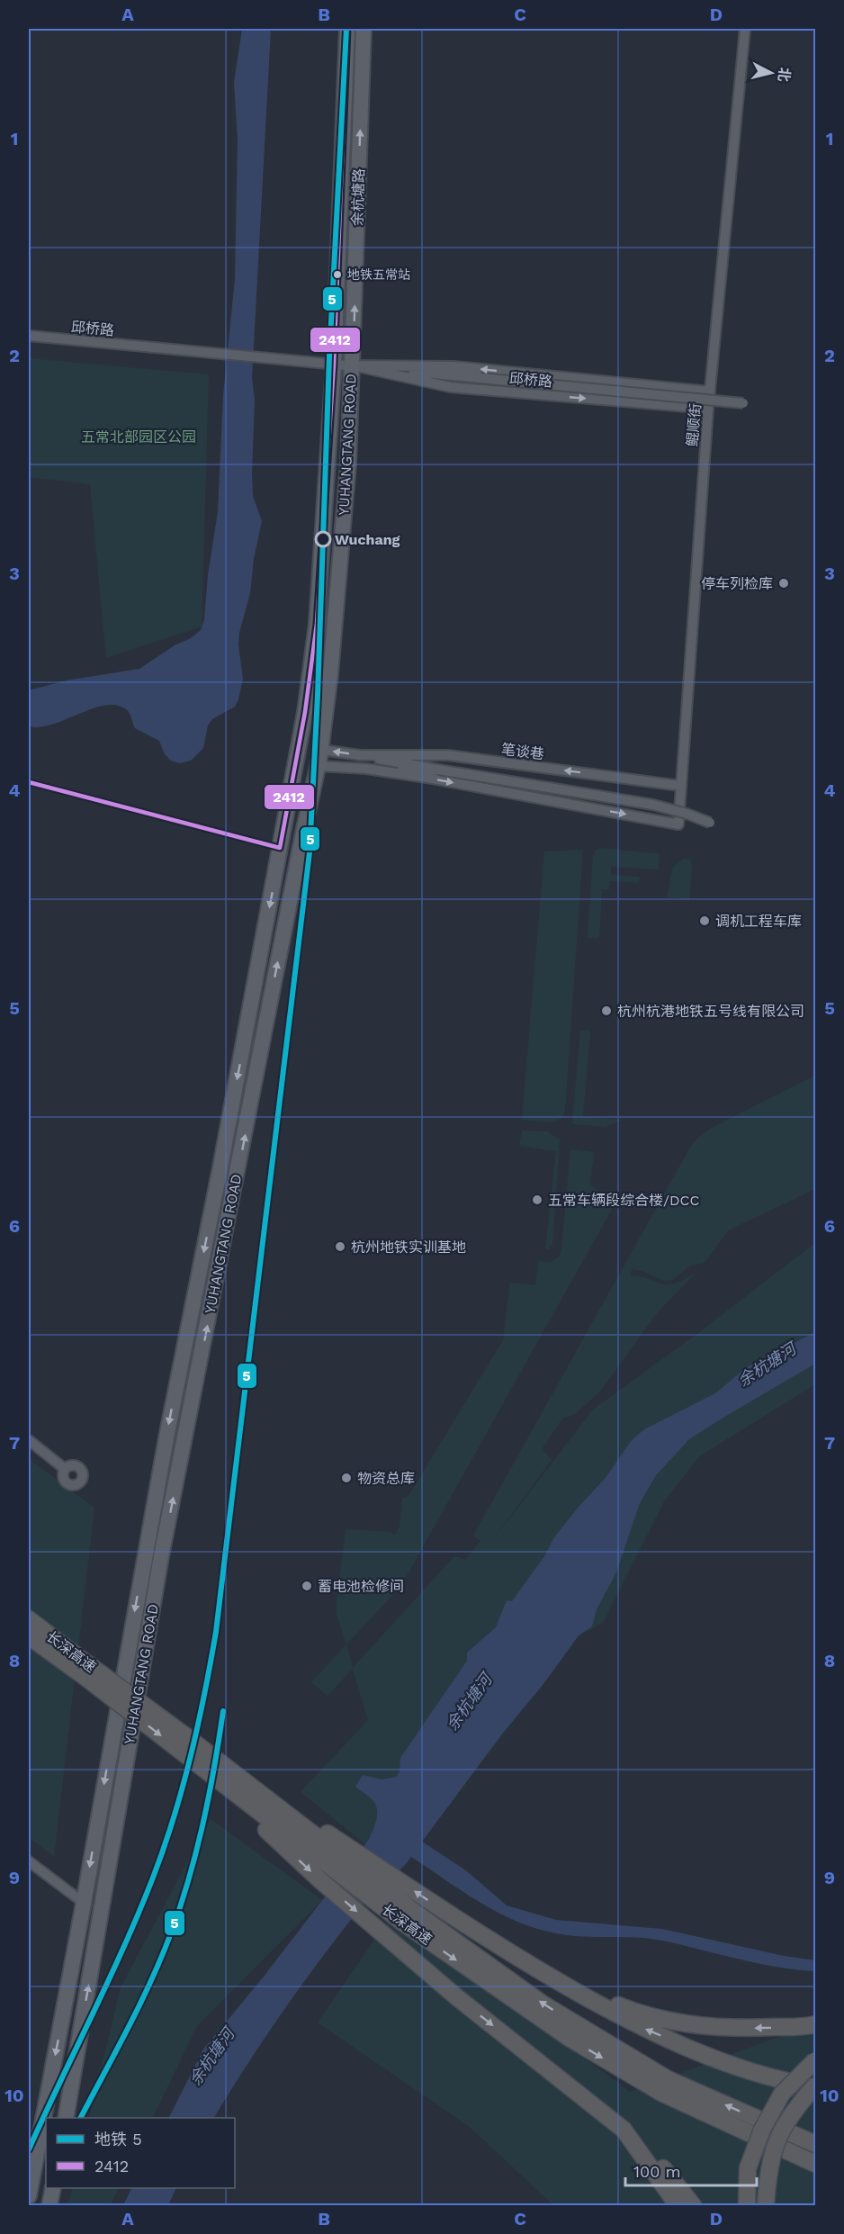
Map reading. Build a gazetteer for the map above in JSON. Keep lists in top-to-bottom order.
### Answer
{
  "streets": {
    "highway": ["长深高速"],
    "main road": ["余杭塘路", "YUHANGTANG ROAD"],
    "street": ["邱桥路", "鲲顺街", "笔谈巷"]
  },
  "crossings": [
    ["余杭塘路", "邱桥路"],
    ["余杭塘路", "YUHANGTANG ROAD"],
    ["邱桥路", "鲲顺街"],
    ["邱桥路", "YUHANGTANG ROAD"],
    ["鲲顺街", "笔谈巷"],
    ["YUHANGTANG ROAD", "笔谈巷"]
  ],
  "water": ["余杭塘河"],
  "parks": ["五常北部园区公园"],
  "places": [
    "地铁五常站",
    "Wuchang",
    "停车列检库",
    "调机工程车库",
    "杭州杭港地铁五号线有限公司",
    "五常车辆段综合楼/DCC",
    "杭州地铁实训基地",
    "物资总库",
    "蓄电池检修间"
  ],
  "lines": ["metro line 5", "transit line 2412"],
  "legend": ["地铁 5", "2412"],
  "scale_bar": "100 m",
  "north": "right",
  "grid": {
    "columns": [
      "A",
      "B",
      "C",
      "D"
    ],
    "rows": [
      "1",
      "2",
      "3",
      "4",
      "5",
      "6",
      "7",
      "8",
      "9",
      "10"
    ]
  }
}
